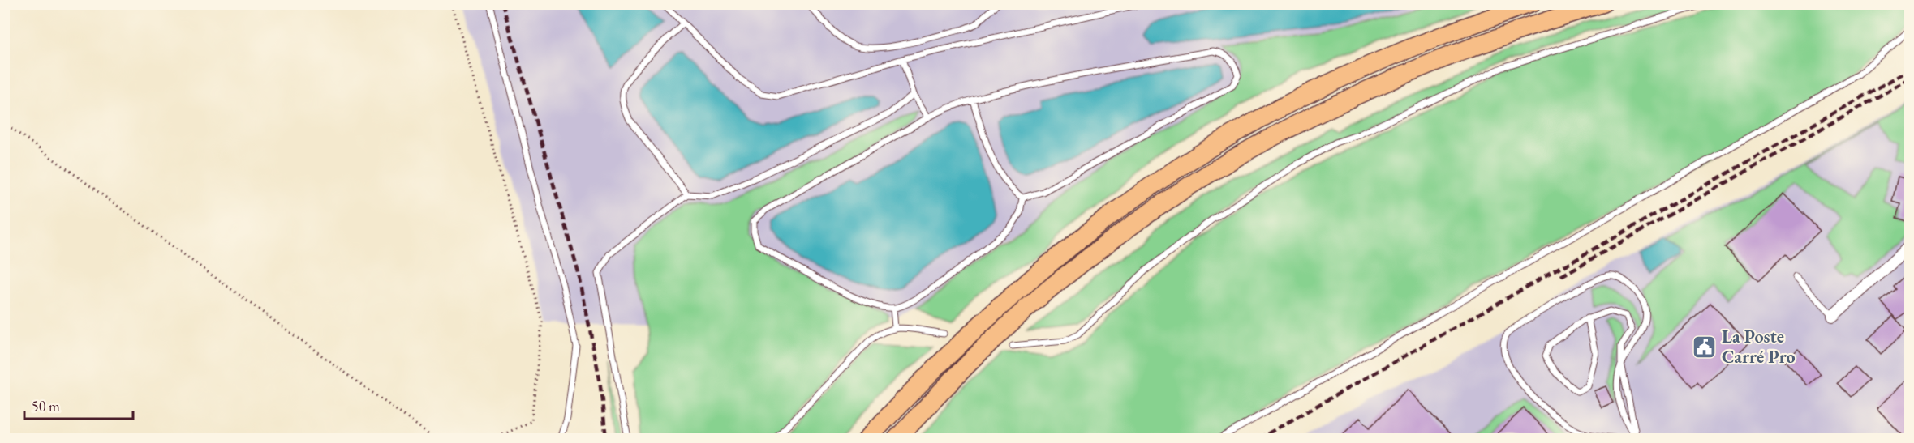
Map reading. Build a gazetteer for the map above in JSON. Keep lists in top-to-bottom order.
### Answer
{
  "places": {
    "public building": ["La Poste Carré Pro"]
  },
  "scale_bar": "50 m"
}
